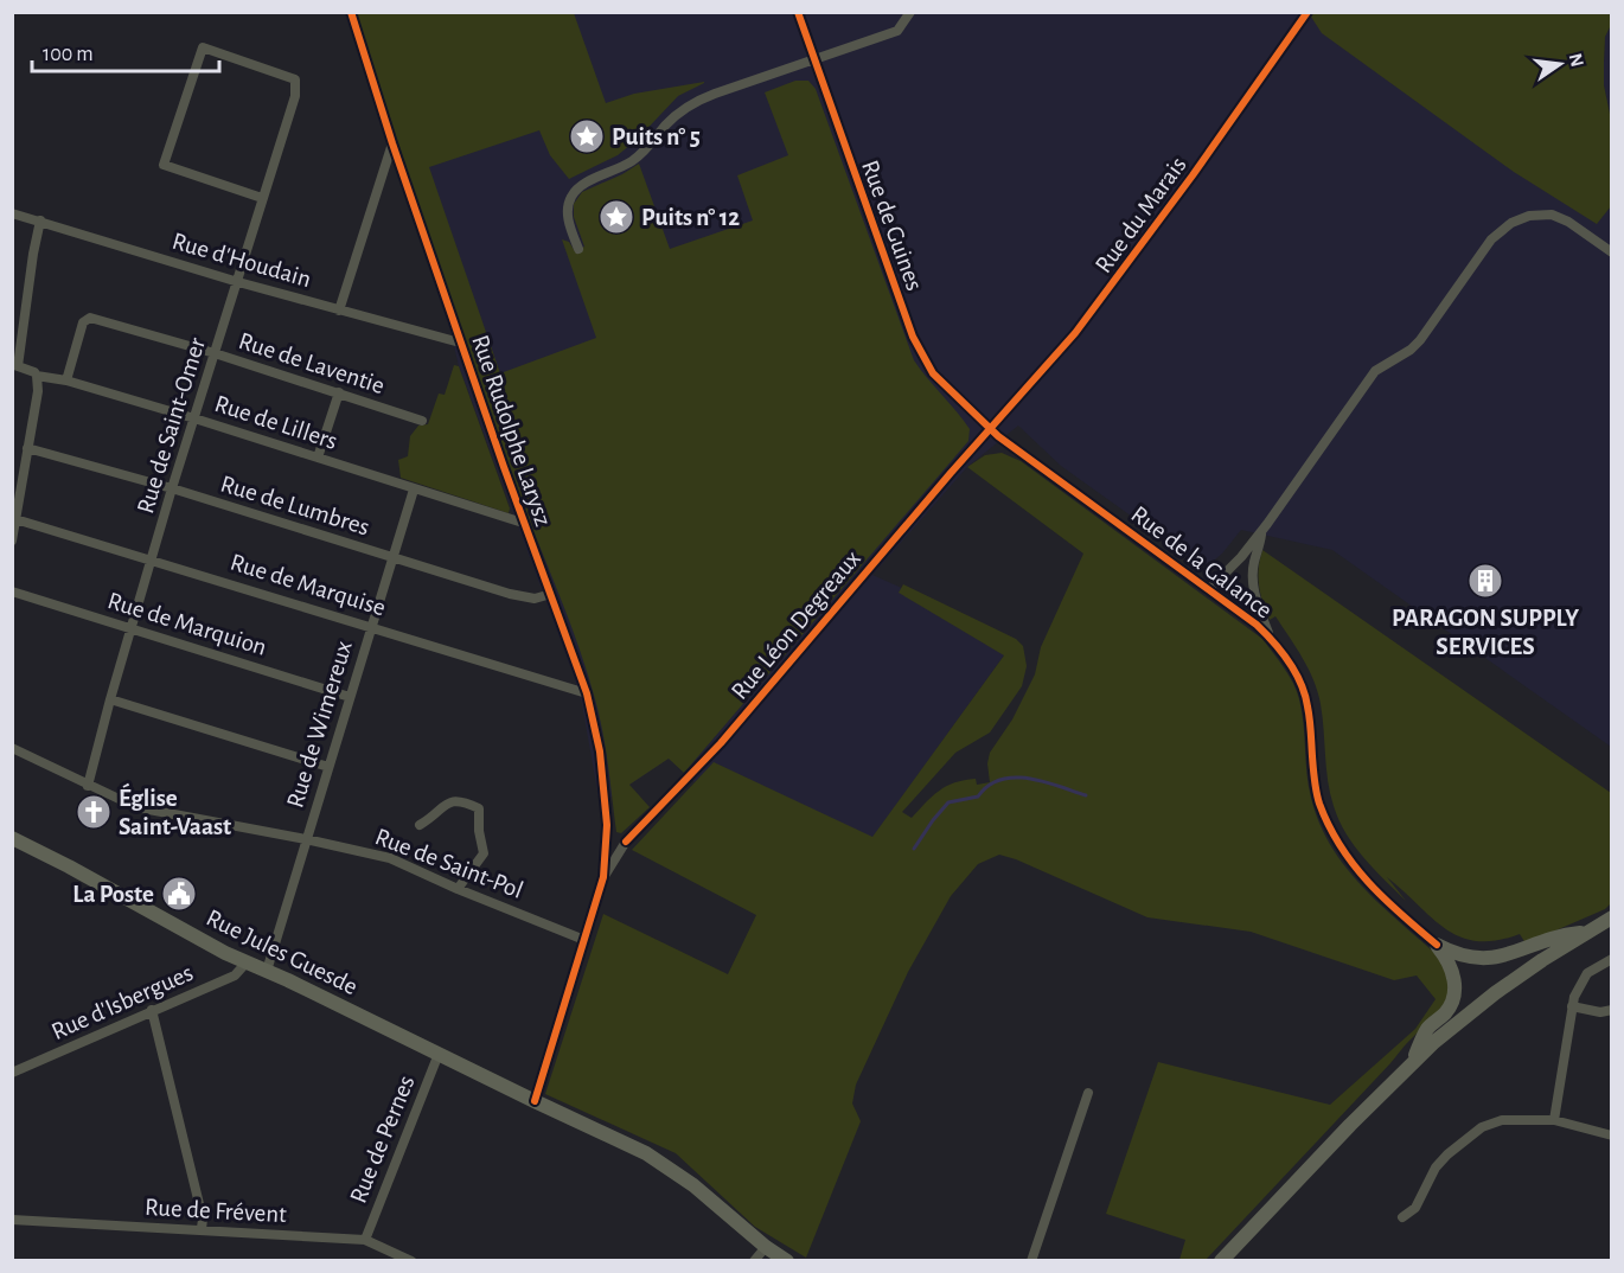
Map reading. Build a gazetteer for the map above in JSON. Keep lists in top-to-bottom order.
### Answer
{
  "streets": {
    "street": [
      "Rue du Marais",
      "Rue de Guines",
      "Rue d'Houdain",
      "Rue de Laventie",
      "Rue de Lillers",
      "Rue de Saint-Omer",
      "Rue Rudolphe Larysz",
      "Rue de Lumbres",
      "Rue de la Galance",
      "Rue de Marquise",
      "Rue de Marquion",
      "Rue Léon Degreaux",
      "Rue de Wimereux",
      "Rue de Saint-Pol",
      "Rue Jules Guesde",
      "Rue d'Isbergues",
      "Rue de Pernes",
      "Rue de Frévent"
    ]
  },
  "crossings": [
    ["Rue du Marais", "Rue de Guines"],
    ["Rue du Marais", "Rue de la Galance"],
    ["Rue du Marais", "Rue Léon Degreaux"],
    ["Rue de Guines", "Rue de la Galance"],
    ["Rue de Guines", "Rue Léon Degreaux"],
    ["Rue d'Houdain", "Rue de Saint-Omer"],
    ["Rue d'Houdain", "Rue Rudolphe Larysz"],
    ["Rue de Laventie", "Rue de Lillers"],
    ["Rue de Laventie", "Rue de Saint-Omer"],
    ["Rue de Lillers", "Rue de Saint-Omer"],
    ["Rue de Lillers", "Rue Rudolphe Larysz"],
    ["Rue de Lillers", "Rue de Wimereux"],
    ["Rue de Saint-Omer", "Rue de Lumbres"],
    ["Rue de Saint-Omer", "Rue de Marquise"],
    ["Rue de Saint-Omer", "Rue de Marquion"],
    ["Rue de Saint-Omer", "Rue de Saint-Pol"],
    ["Rue Rudolphe Larysz", "Rue de Lumbres"],
    ["Rue Rudolphe Larysz", "Rue de Marquise"],
    ["Rue Rudolphe Larysz", "Rue Léon Degreaux"],
    ["Rue de Lumbres", "Rue de Wimereux"],
    ["Rue de la Galance", "Rue Léon Degreaux"],
    ["Rue de Marquise", "Rue de Wimereux"],
    ["Rue de Marquion", "Rue de Wimereux"],
    ["Rue Léon Degreaux", "Rue de Saint-Pol"],
    ["Rue Léon Degreaux", "Rue Jules Guesde"],
    ["Rue de Wimereux", "Rue de Saint-Pol"],
    ["Rue de Wimereux", "Rue Jules Guesde"],
    ["Rue Jules Guesde", "Rue d'Isbergues"],
    ["Rue Jules Guesde", "Rue de Pernes"],
    ["Rue de Pernes", "Rue de Frévent"]
  ],
  "places": {
    "place": ["Puits n° 5", "Puits n° 12"],
    "building": ["PARAGON SUPPLY SERVICES"],
    "church": ["Église Saint-Vaast"],
    "public building": ["La Poste"]
  },
  "scale_bar": "100 m",
  "north": "right"
}
